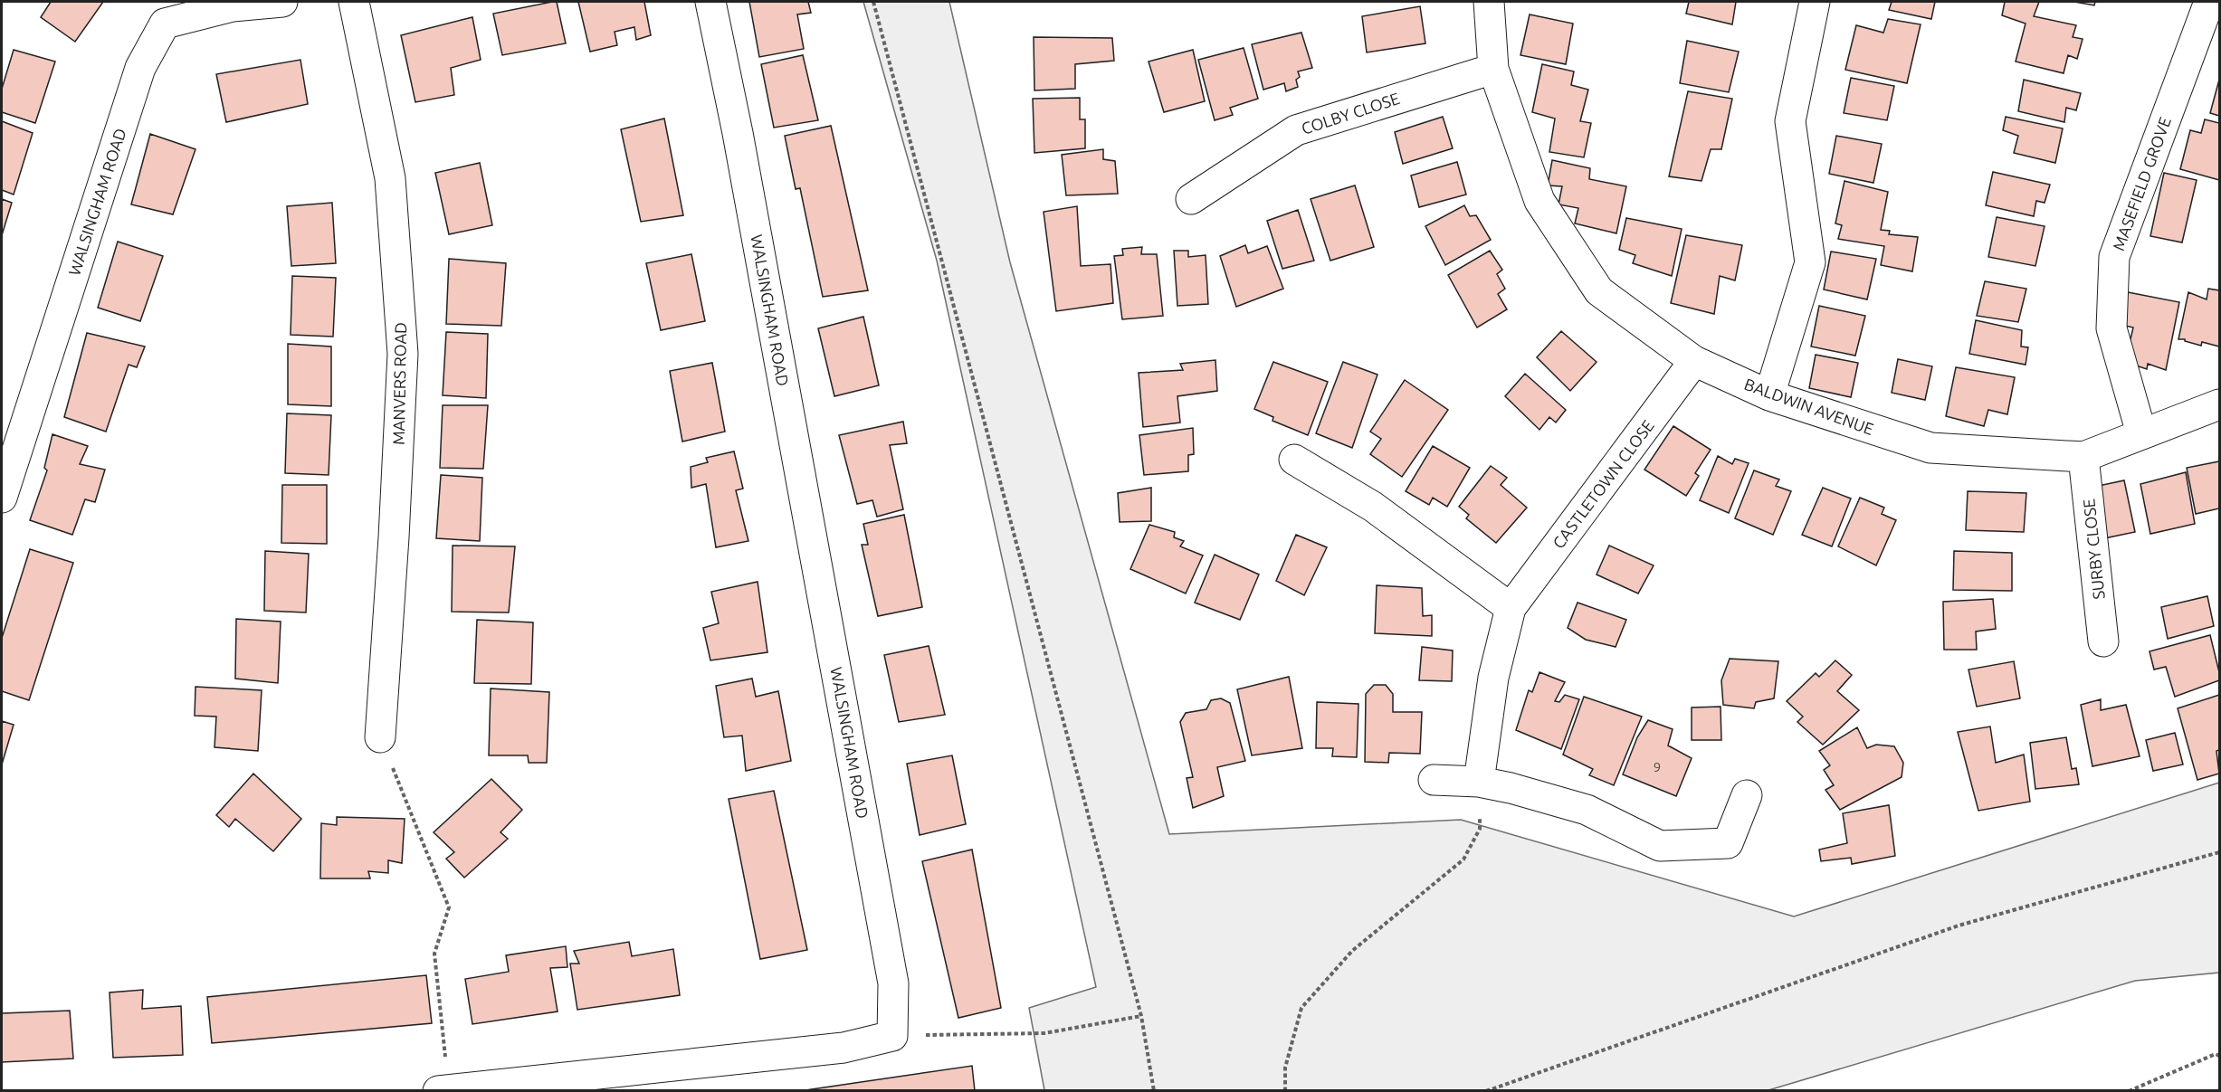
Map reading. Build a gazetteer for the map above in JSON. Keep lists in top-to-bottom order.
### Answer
{
  "streets": {
    "street": [
      "COLBY CLOSE",
      "MASEFIELD GROVE",
      "WALSINGHAM ROAD",
      "MANVERS ROAD",
      "BALDWIN AVENUE",
      "CASTLETOWN CLOSE",
      "SURBY CLOSE"
    ]
  },
  "crossings": [
    ["COLBY CLOSE", "BALDWIN AVENUE"],
    ["MASEFIELD GROVE", "BALDWIN AVENUE"],
    ["BALDWIN AVENUE", "CASTLETOWN CLOSE"],
    ["BALDWIN AVENUE", "SURBY CLOSE"]
  ],
  "house_numbers": ["9"]
}
